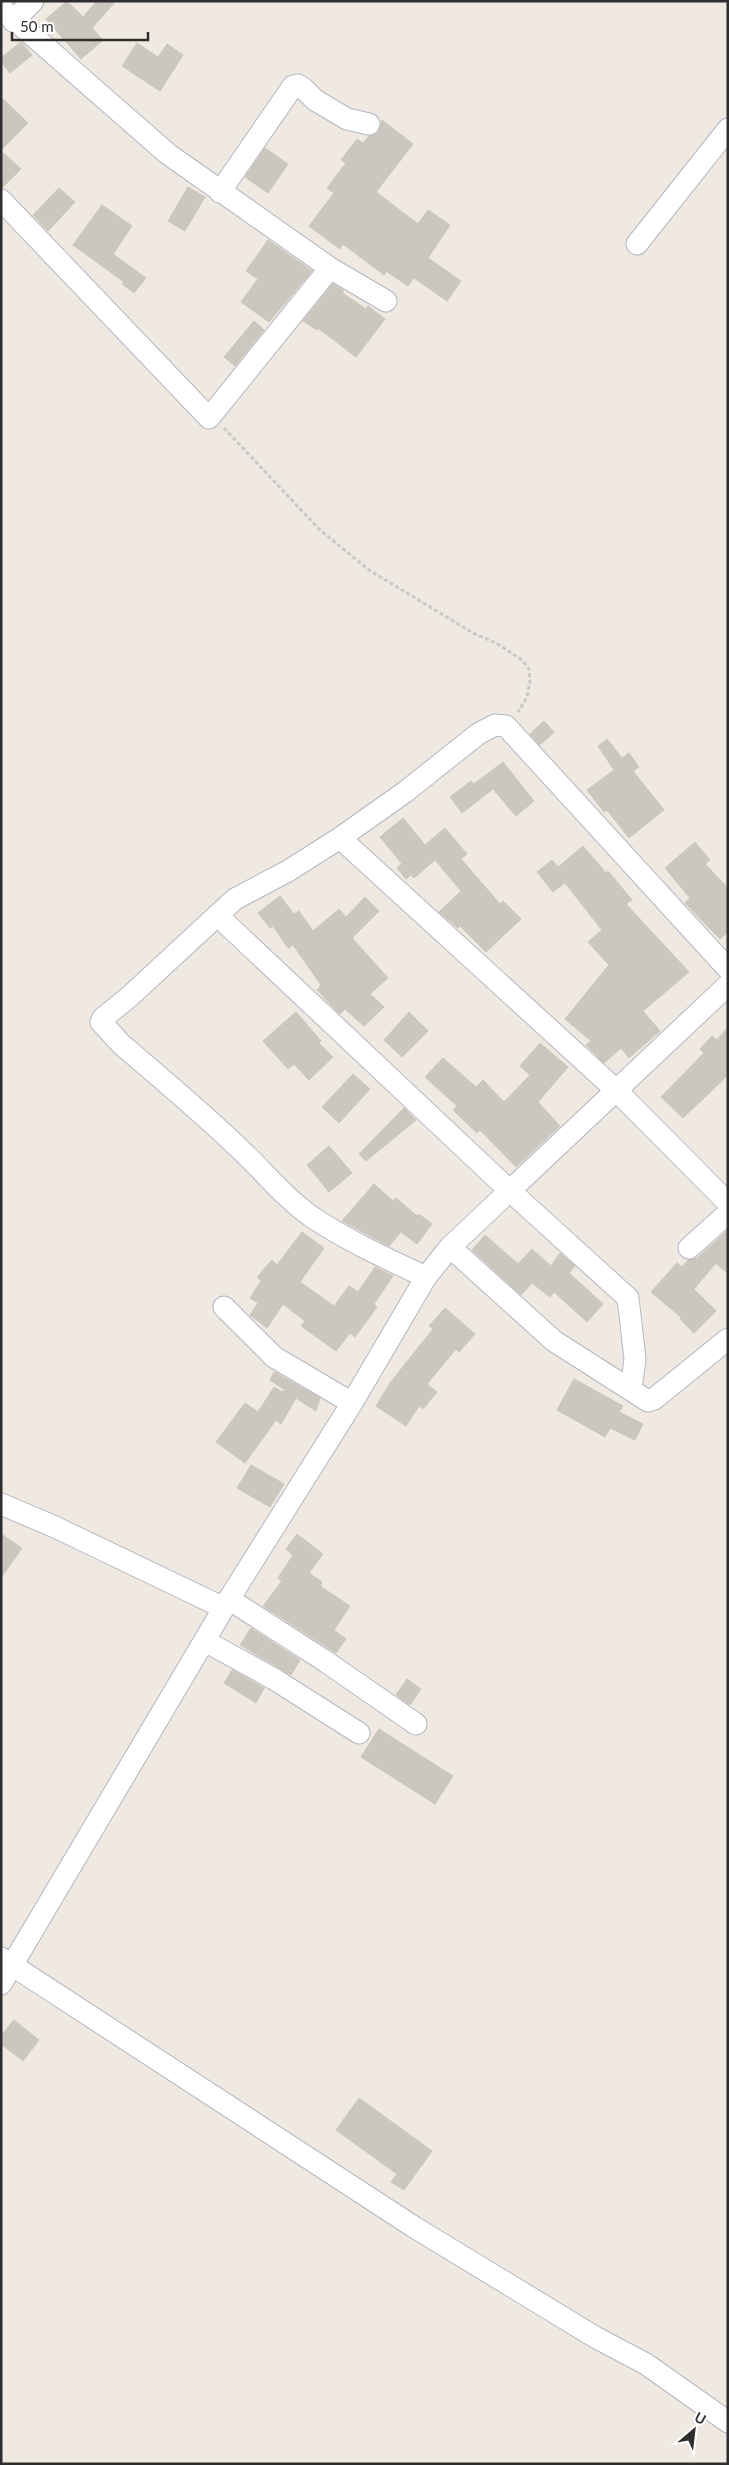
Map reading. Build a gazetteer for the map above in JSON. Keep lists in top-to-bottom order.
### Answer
{
  "scale_bar": "50 m",
  "north": "top right"
}
